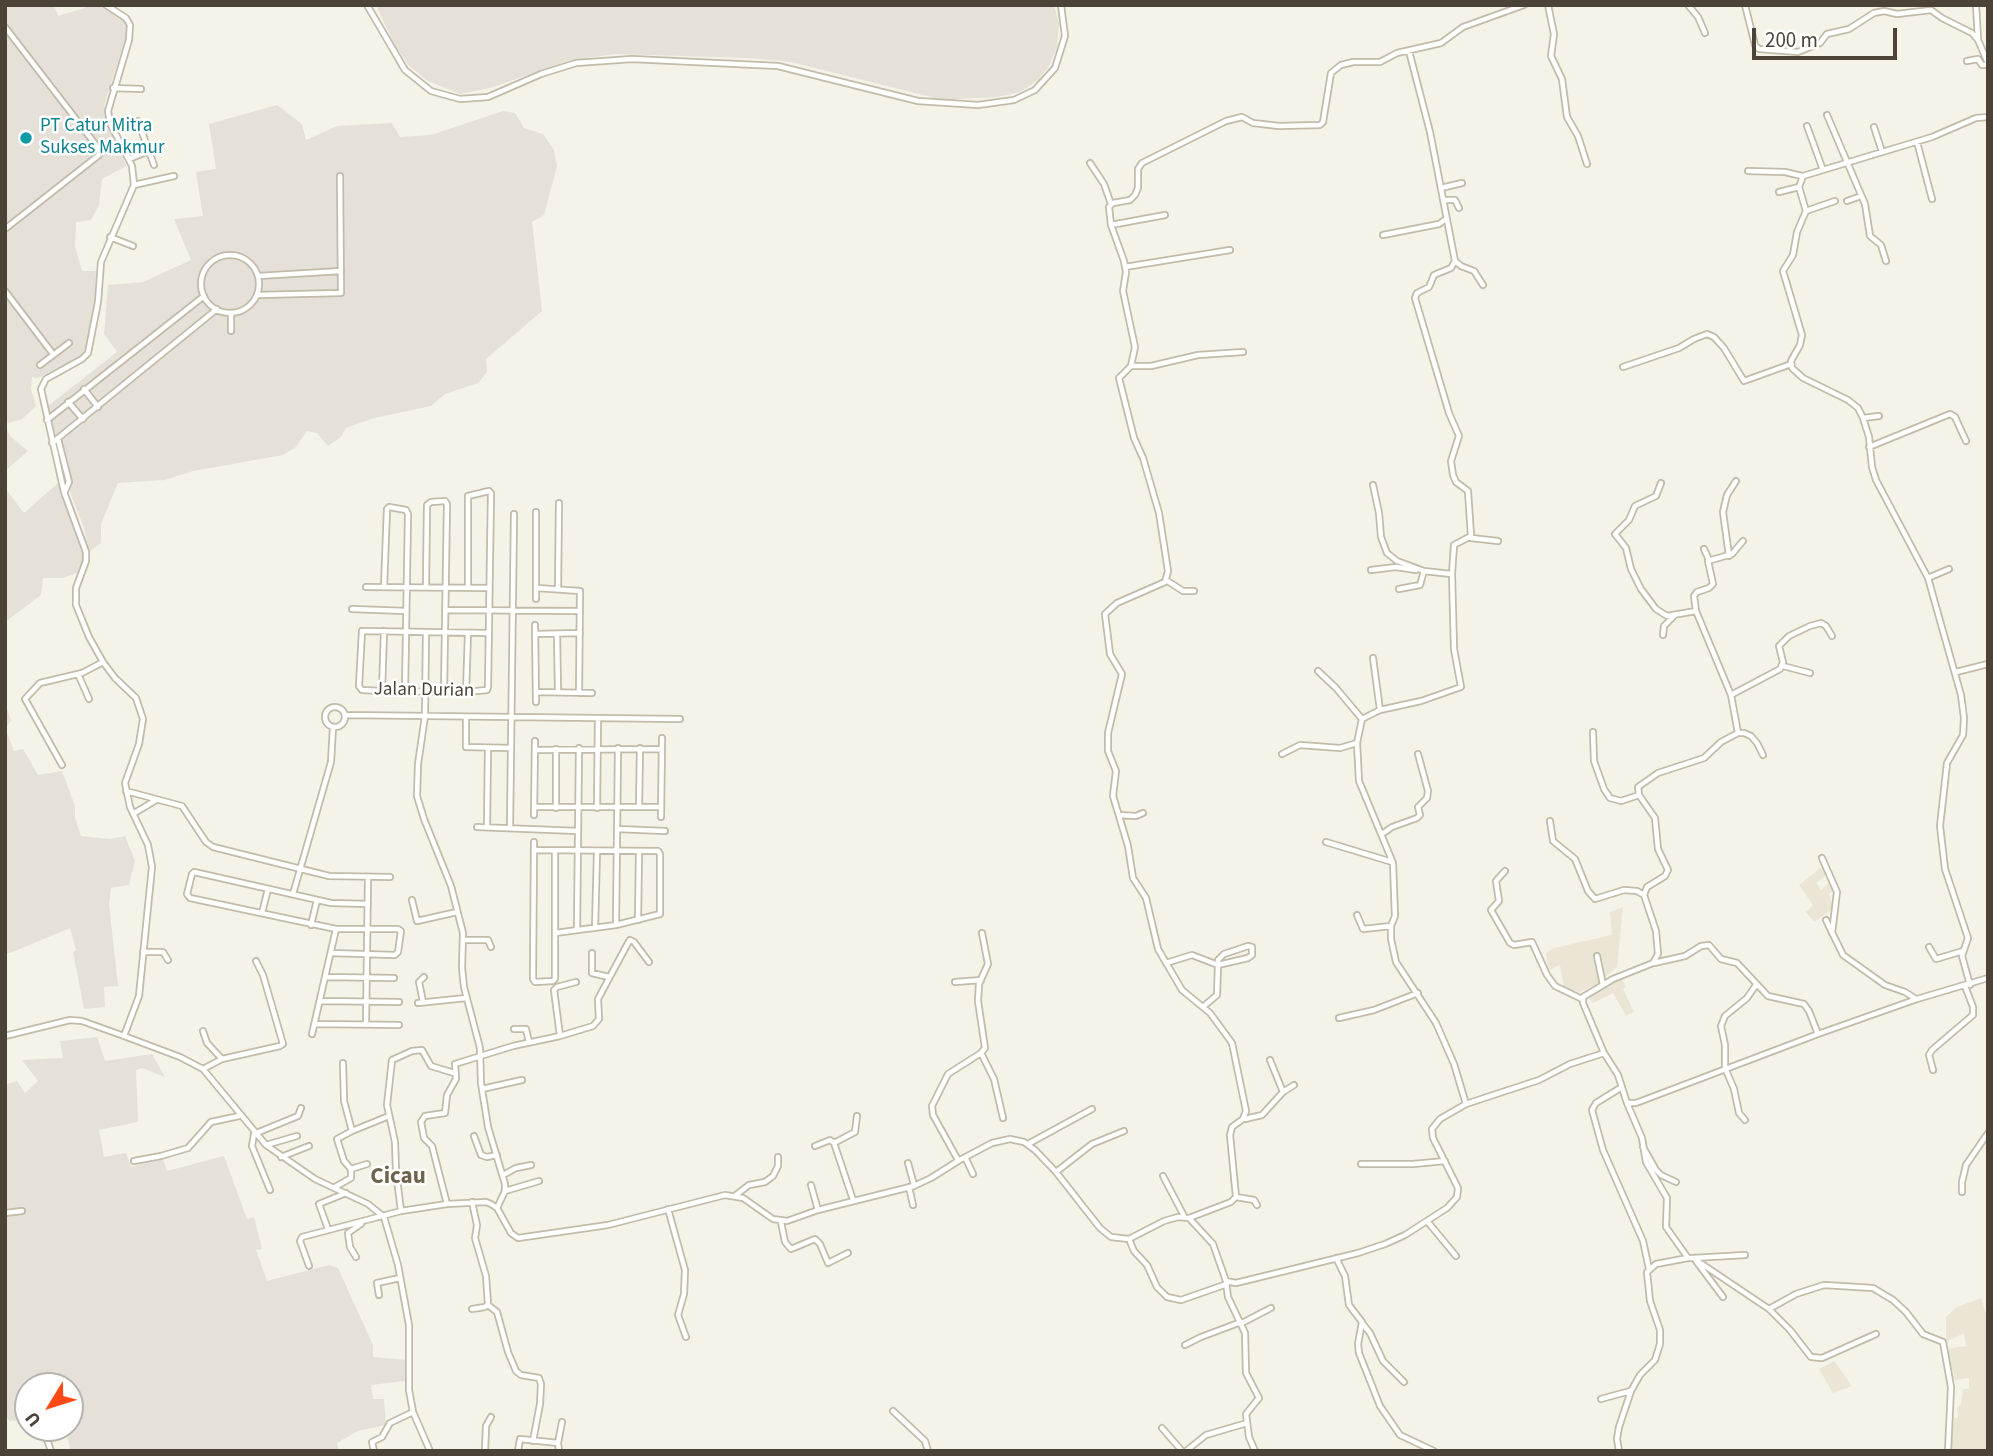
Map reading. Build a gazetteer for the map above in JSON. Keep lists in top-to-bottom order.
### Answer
{
  "streets": {
    "street": ["Jalan Durian"]
  },
  "districts": ["Cicau"],
  "places": ["PT Catur Mitra Sukses Makmur"],
  "scale_bar": "200 m",
  "north": "bottom left"
}
